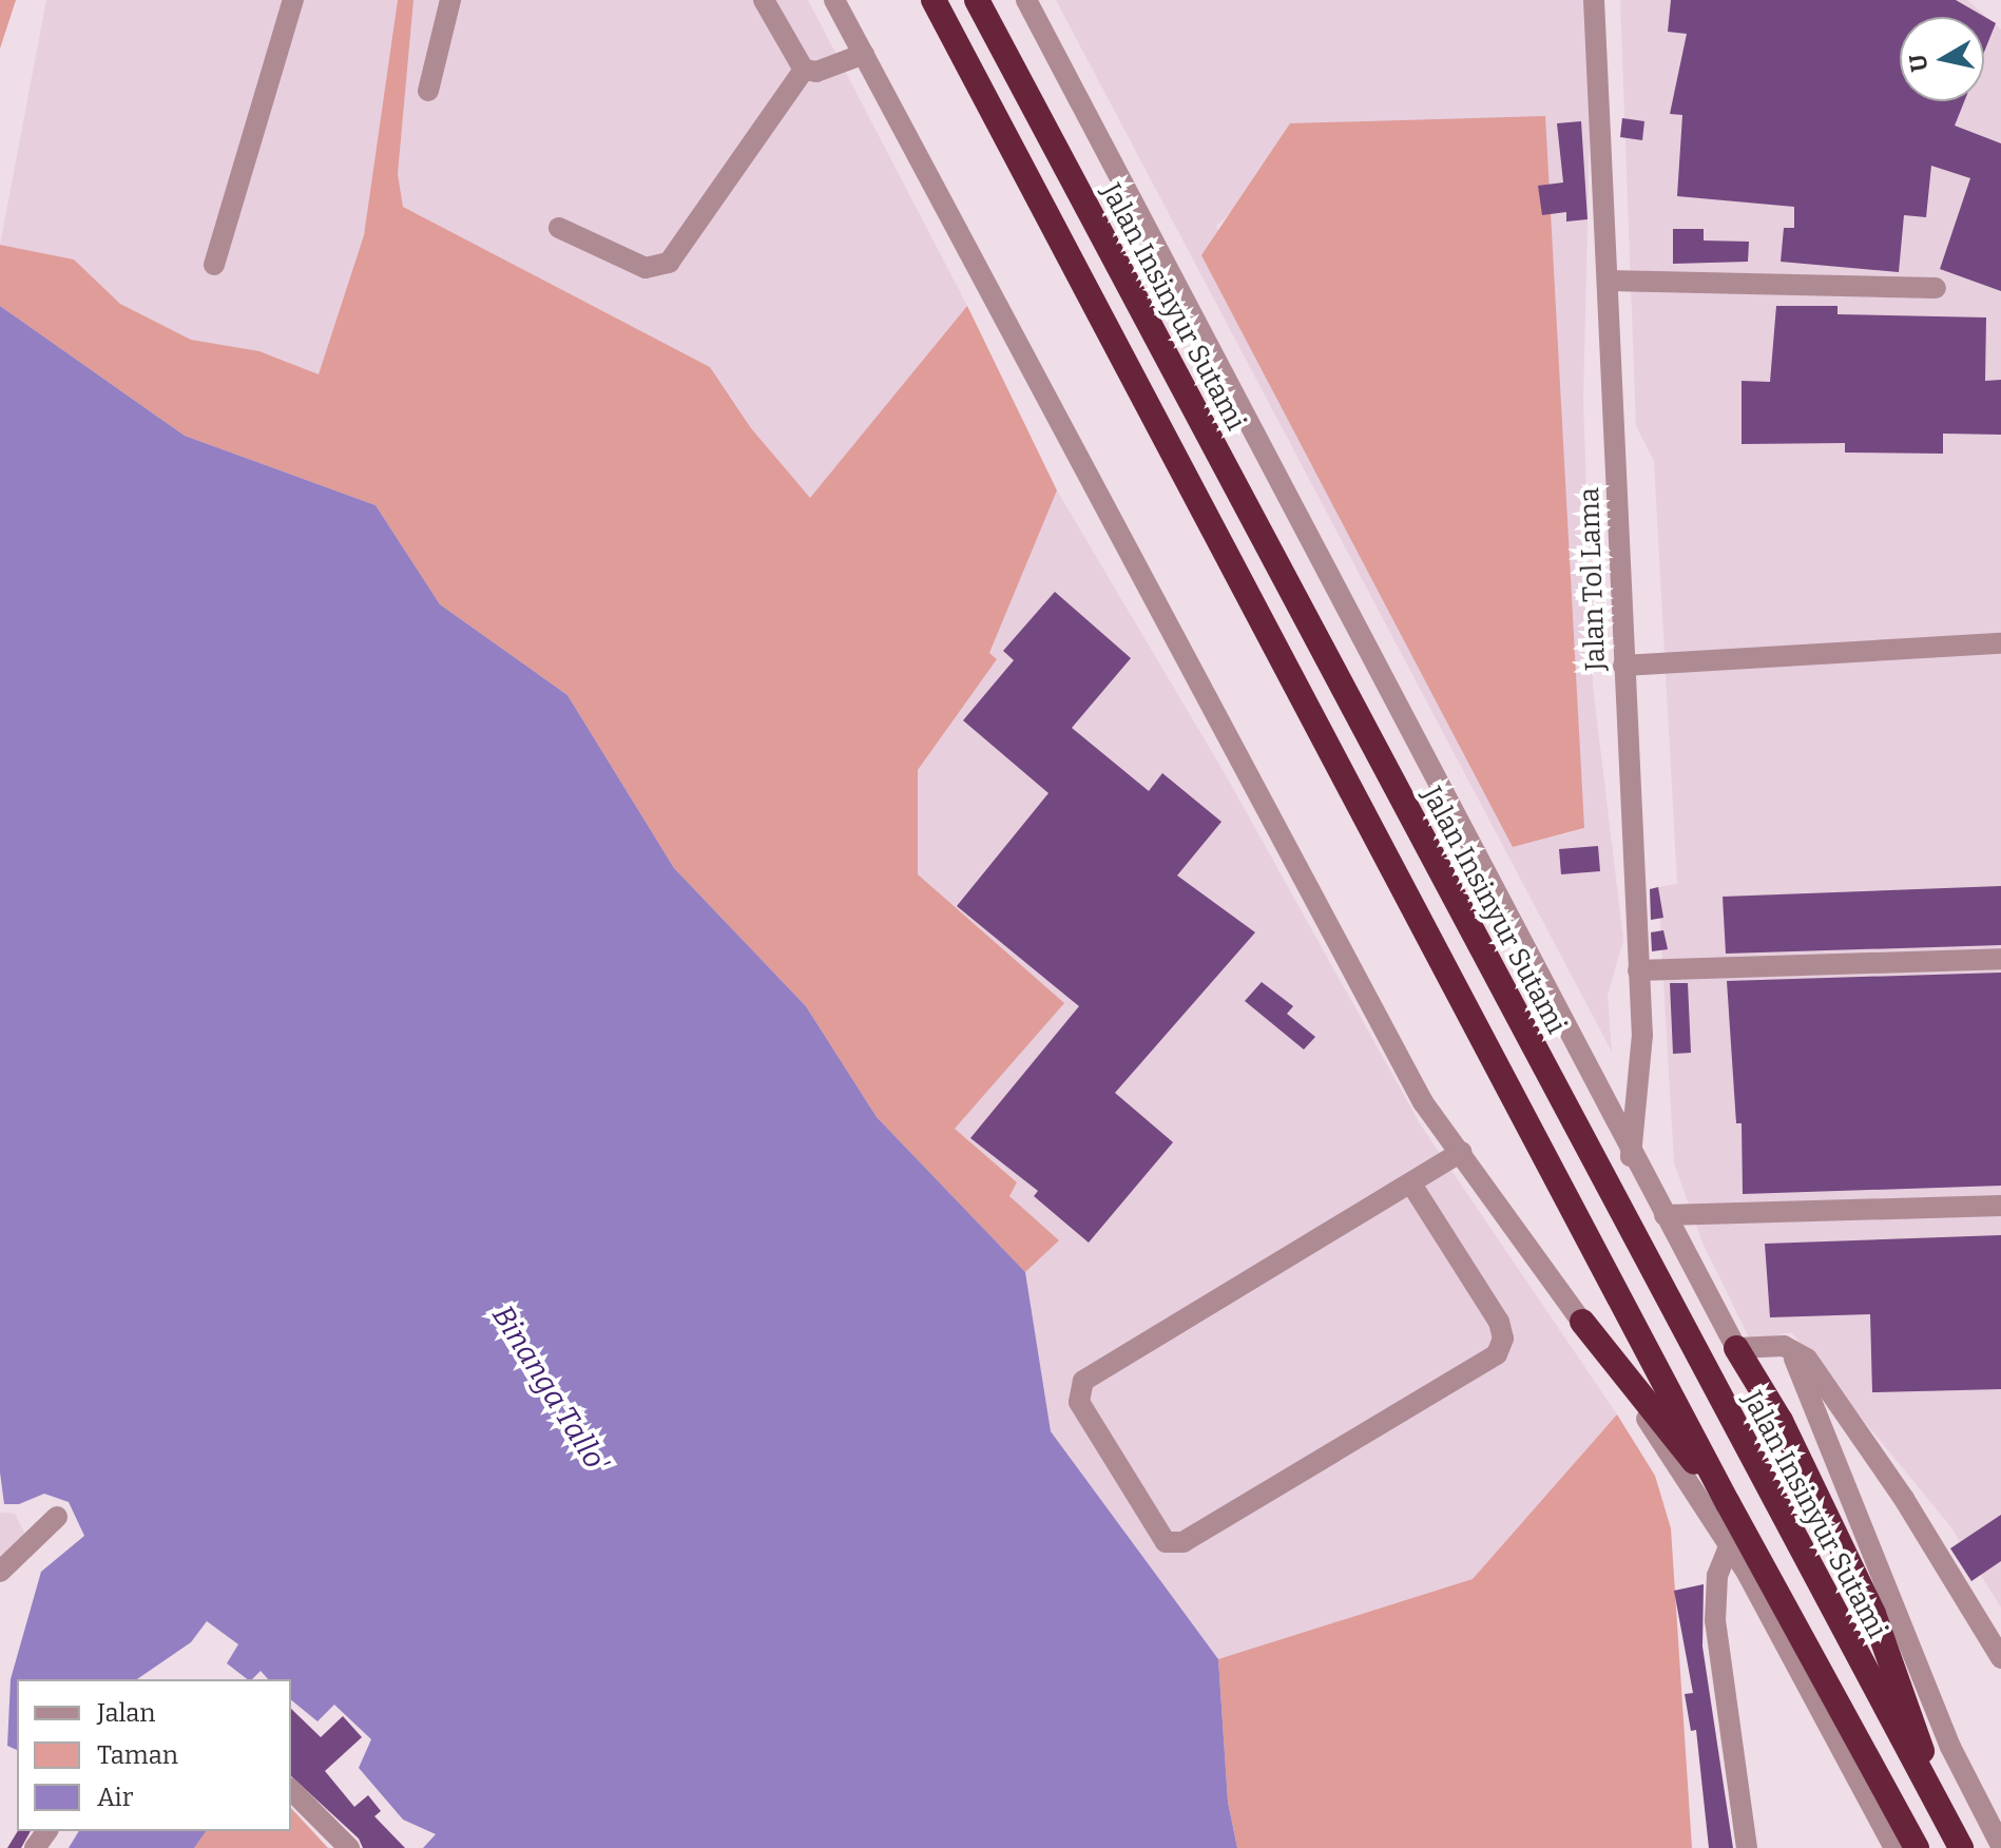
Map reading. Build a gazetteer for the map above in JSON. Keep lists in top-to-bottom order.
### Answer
{
  "streets": {
    "highway": ["Jalan Insinyur Sutami"],
    "street": ["Jalan Tol Lama"]
  },
  "water": ["Binanga Tallo'"],
  "legend": ["Jalan", "Taman", "Air"],
  "north": "left"
}
